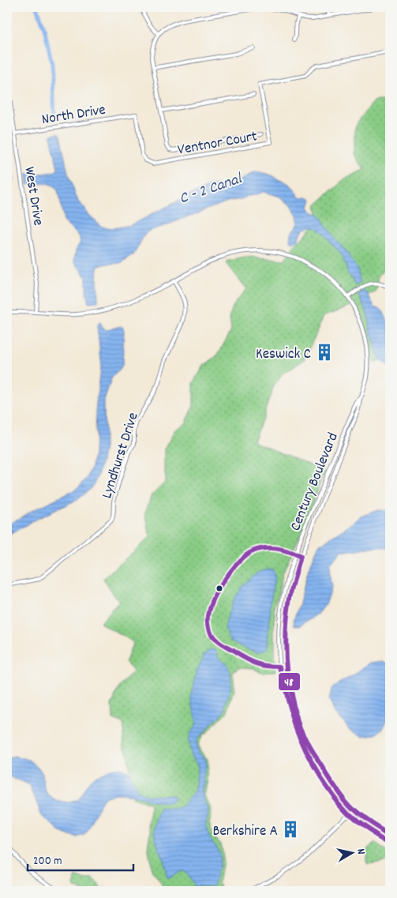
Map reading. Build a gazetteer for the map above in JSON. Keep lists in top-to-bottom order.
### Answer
{
  "streets": {
    "street": [
      "North Drive",
      "Ventnor Court",
      "West Drive",
      "Lyndhurst Drive",
      "Century Boulevard"
    ]
  },
  "crossings": [
    ["North Drive", "Ventnor Court"],
    ["North Drive", "West Drive"],
    ["West Drive", "Century Boulevard"],
    ["Lyndhurst Drive", "Century Boulevard"]
  ],
  "water": ["C - 2 Canal"],
  "places": {
    "building": ["Keswick C", "Berkshire A"]
  },
  "lines": ["transit line 48"],
  "scale_bar": "200 m",
  "north": "right"
}
